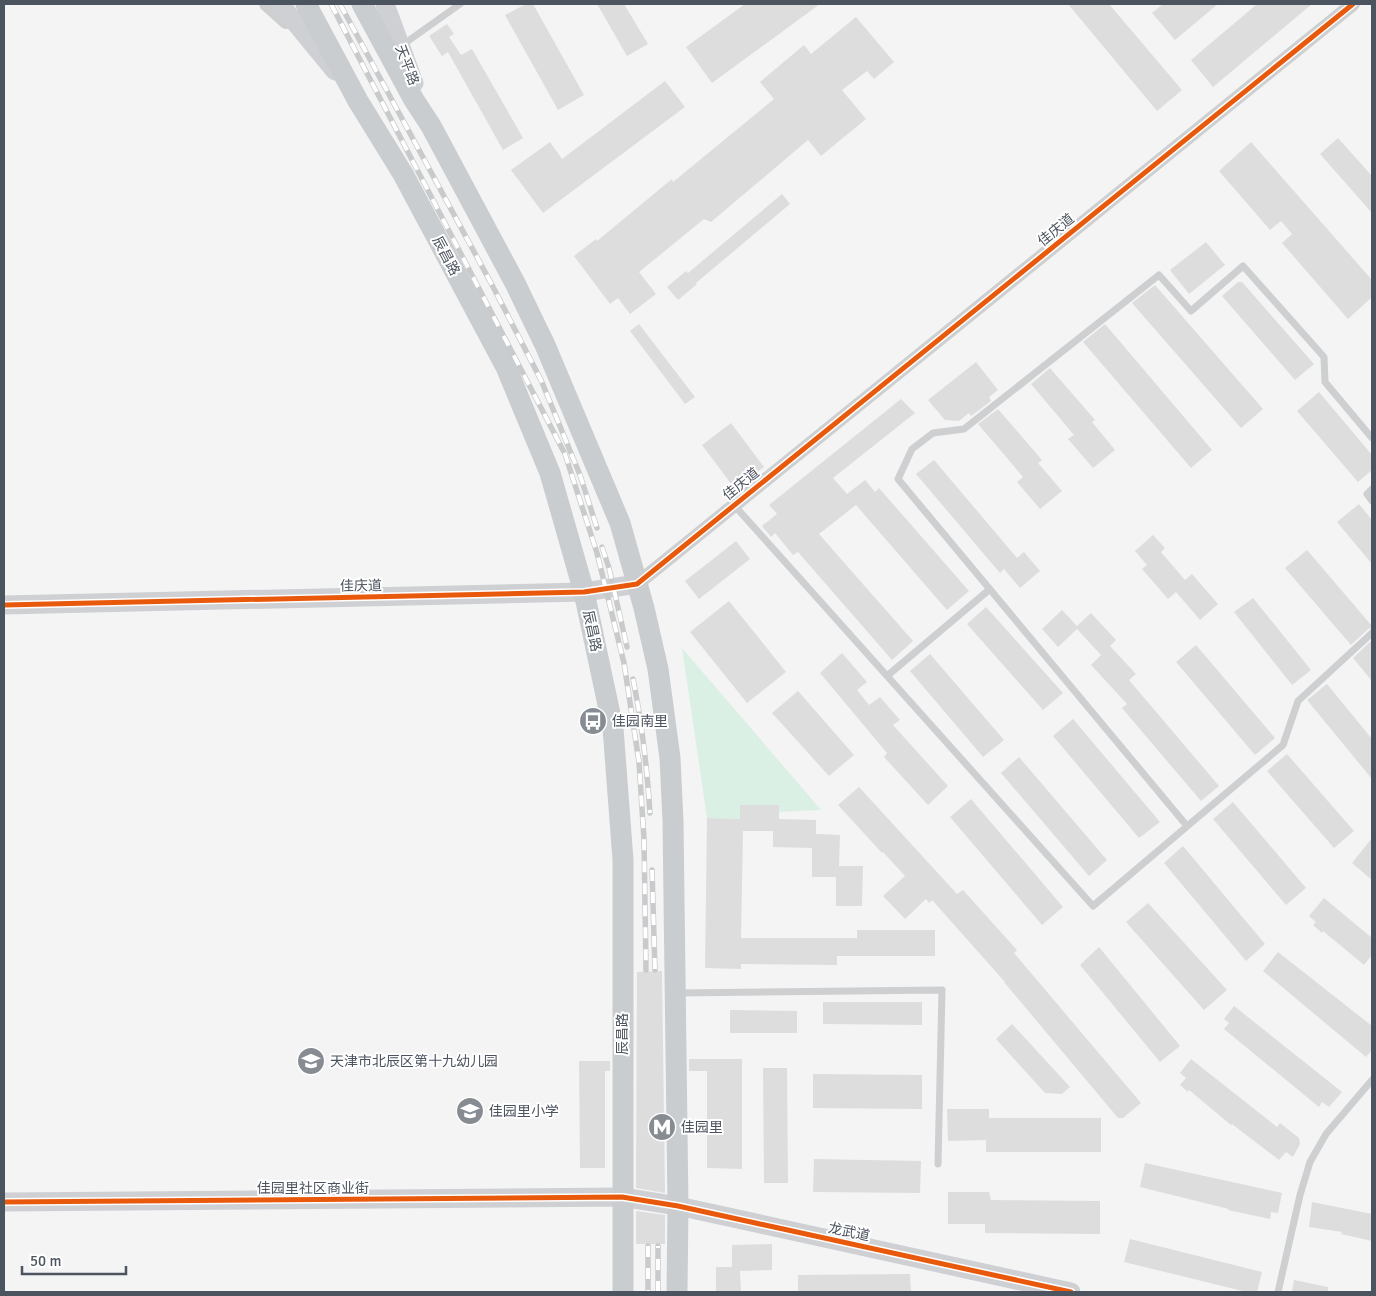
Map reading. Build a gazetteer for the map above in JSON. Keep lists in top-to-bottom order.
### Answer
{
  "streets": {
    "main road": ["辰昌路"],
    "street": [
      "天平路",
      "佳庆道",
      "佳园里社区商业街",
      "龙武道"
    ]
  },
  "crossings": [
    ["佳庆道", "辰昌路"],
    ["辰昌路", "佳园里社区商业街"],
    ["辰昌路", "龙武道"],
    ["佳园里社区商业街", "龙武道"]
  ],
  "places": {
    "bus stop": ["佳园南里"],
    "school or university": ["天津市北辰区第十九幼儿园", "佳园里小学"],
    "metro station": ["佳园里"]
  },
  "scale_bar": "50 m"
}
